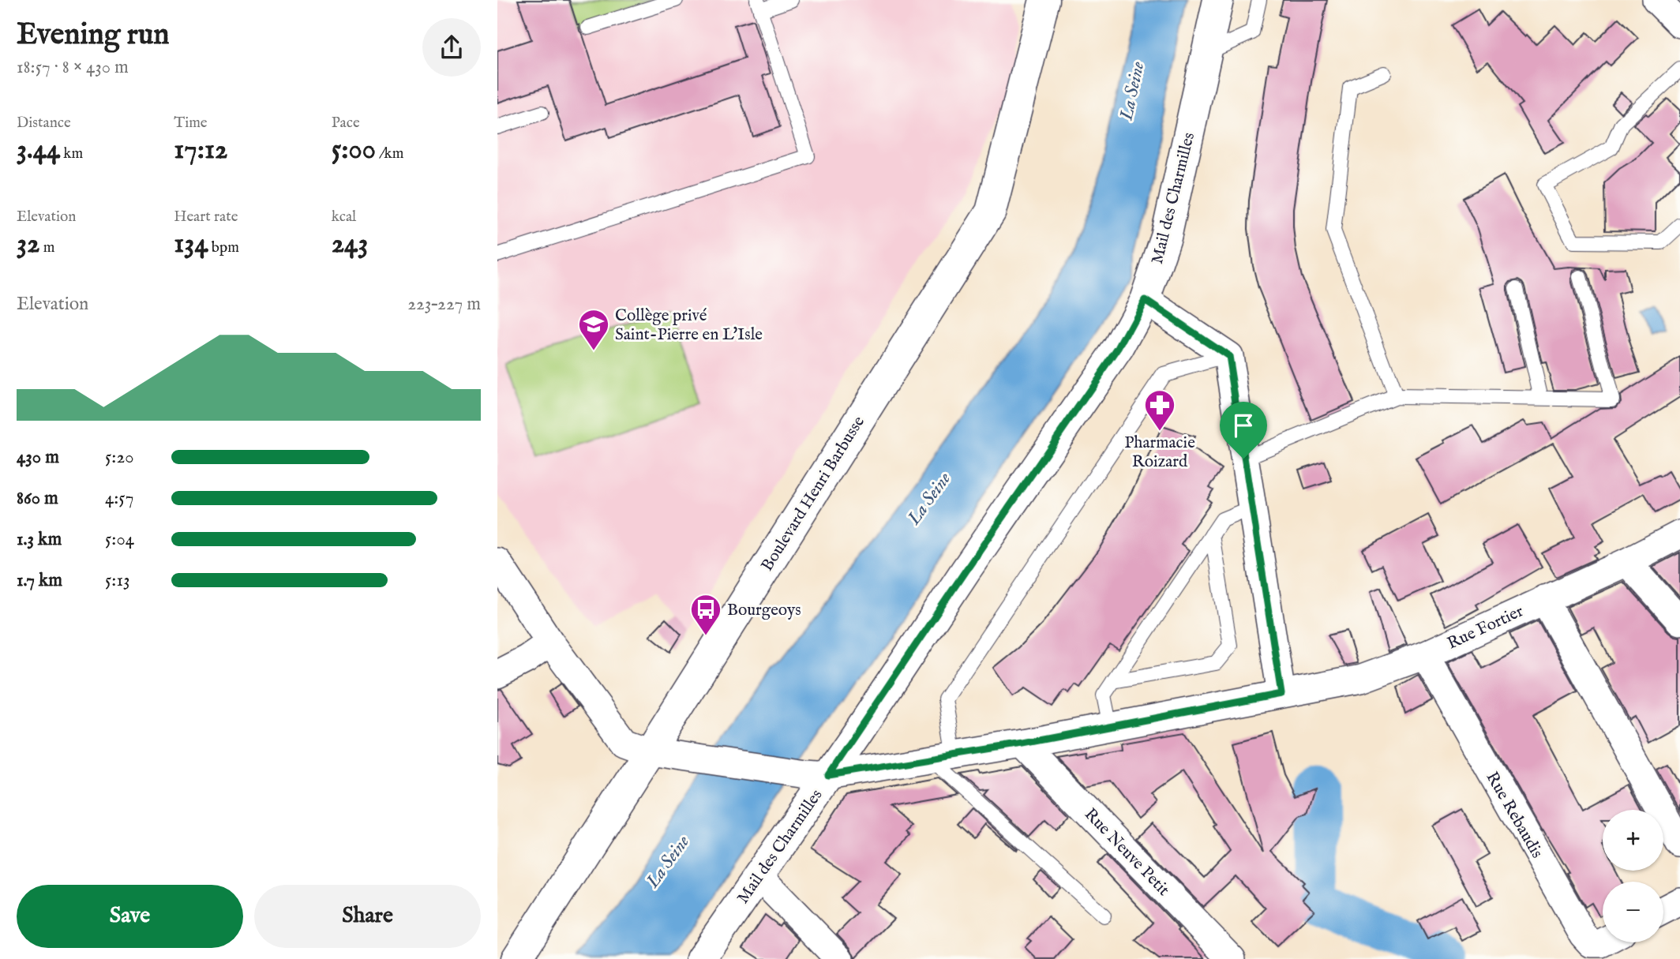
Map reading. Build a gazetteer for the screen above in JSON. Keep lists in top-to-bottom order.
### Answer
{
  "streets": {
    "main road": ["Mail des Charmilles", "Boulevard Henri Barbusse"],
    "street": ["Rue Fortier", "Rue Rebaudis", "Rue Neuve Petit"]
  },
  "crossings": [
    ["Mail des Charmilles", "Rue Fortier"],
    ["Boulevard Henri Barbusse", "Rue Fortier"],
    ["Rue Fortier", "Rue Rebaudis"],
    ["Rue Fortier", "Rue Neuve Petit"]
  ],
  "water": ["La Seine"],
  "places": {
    "school or university": ["Collège privé Saint-Pierre en L'Isle"],
    "pharmacy": ["Pharmacie Roizard"],
    "bus stop": ["Bourgeoys"]
  },
  "page": {
    "heading": ["Evening run", "18:57 · 8 × 430 m"],
    "stats": [
      ["Distance", "3.44 km"],
      ["Time", "17:12"],
      ["Pace", "5:00 /km"],
      ["Elevation", "32 m"],
      ["Heart rate", "134 bpm"],
      ["kcal", "243"]
    ],
    "chart": ["Elevation", "223–227 m"],
    "list": [
      {
        "name": "430 m",
        "note": "5:20"
      },
      {
        "name": "860 m",
        "note": "4:57"
      },
      {
        "name": "1.3 km",
        "note": "5:04"
      },
      {
        "name": "1.7 km",
        "note": "5:13"
      }
    ],
    "map_buttons": ["+", "−"],
    "buttons": ["Save", "Share"]
  }
}
